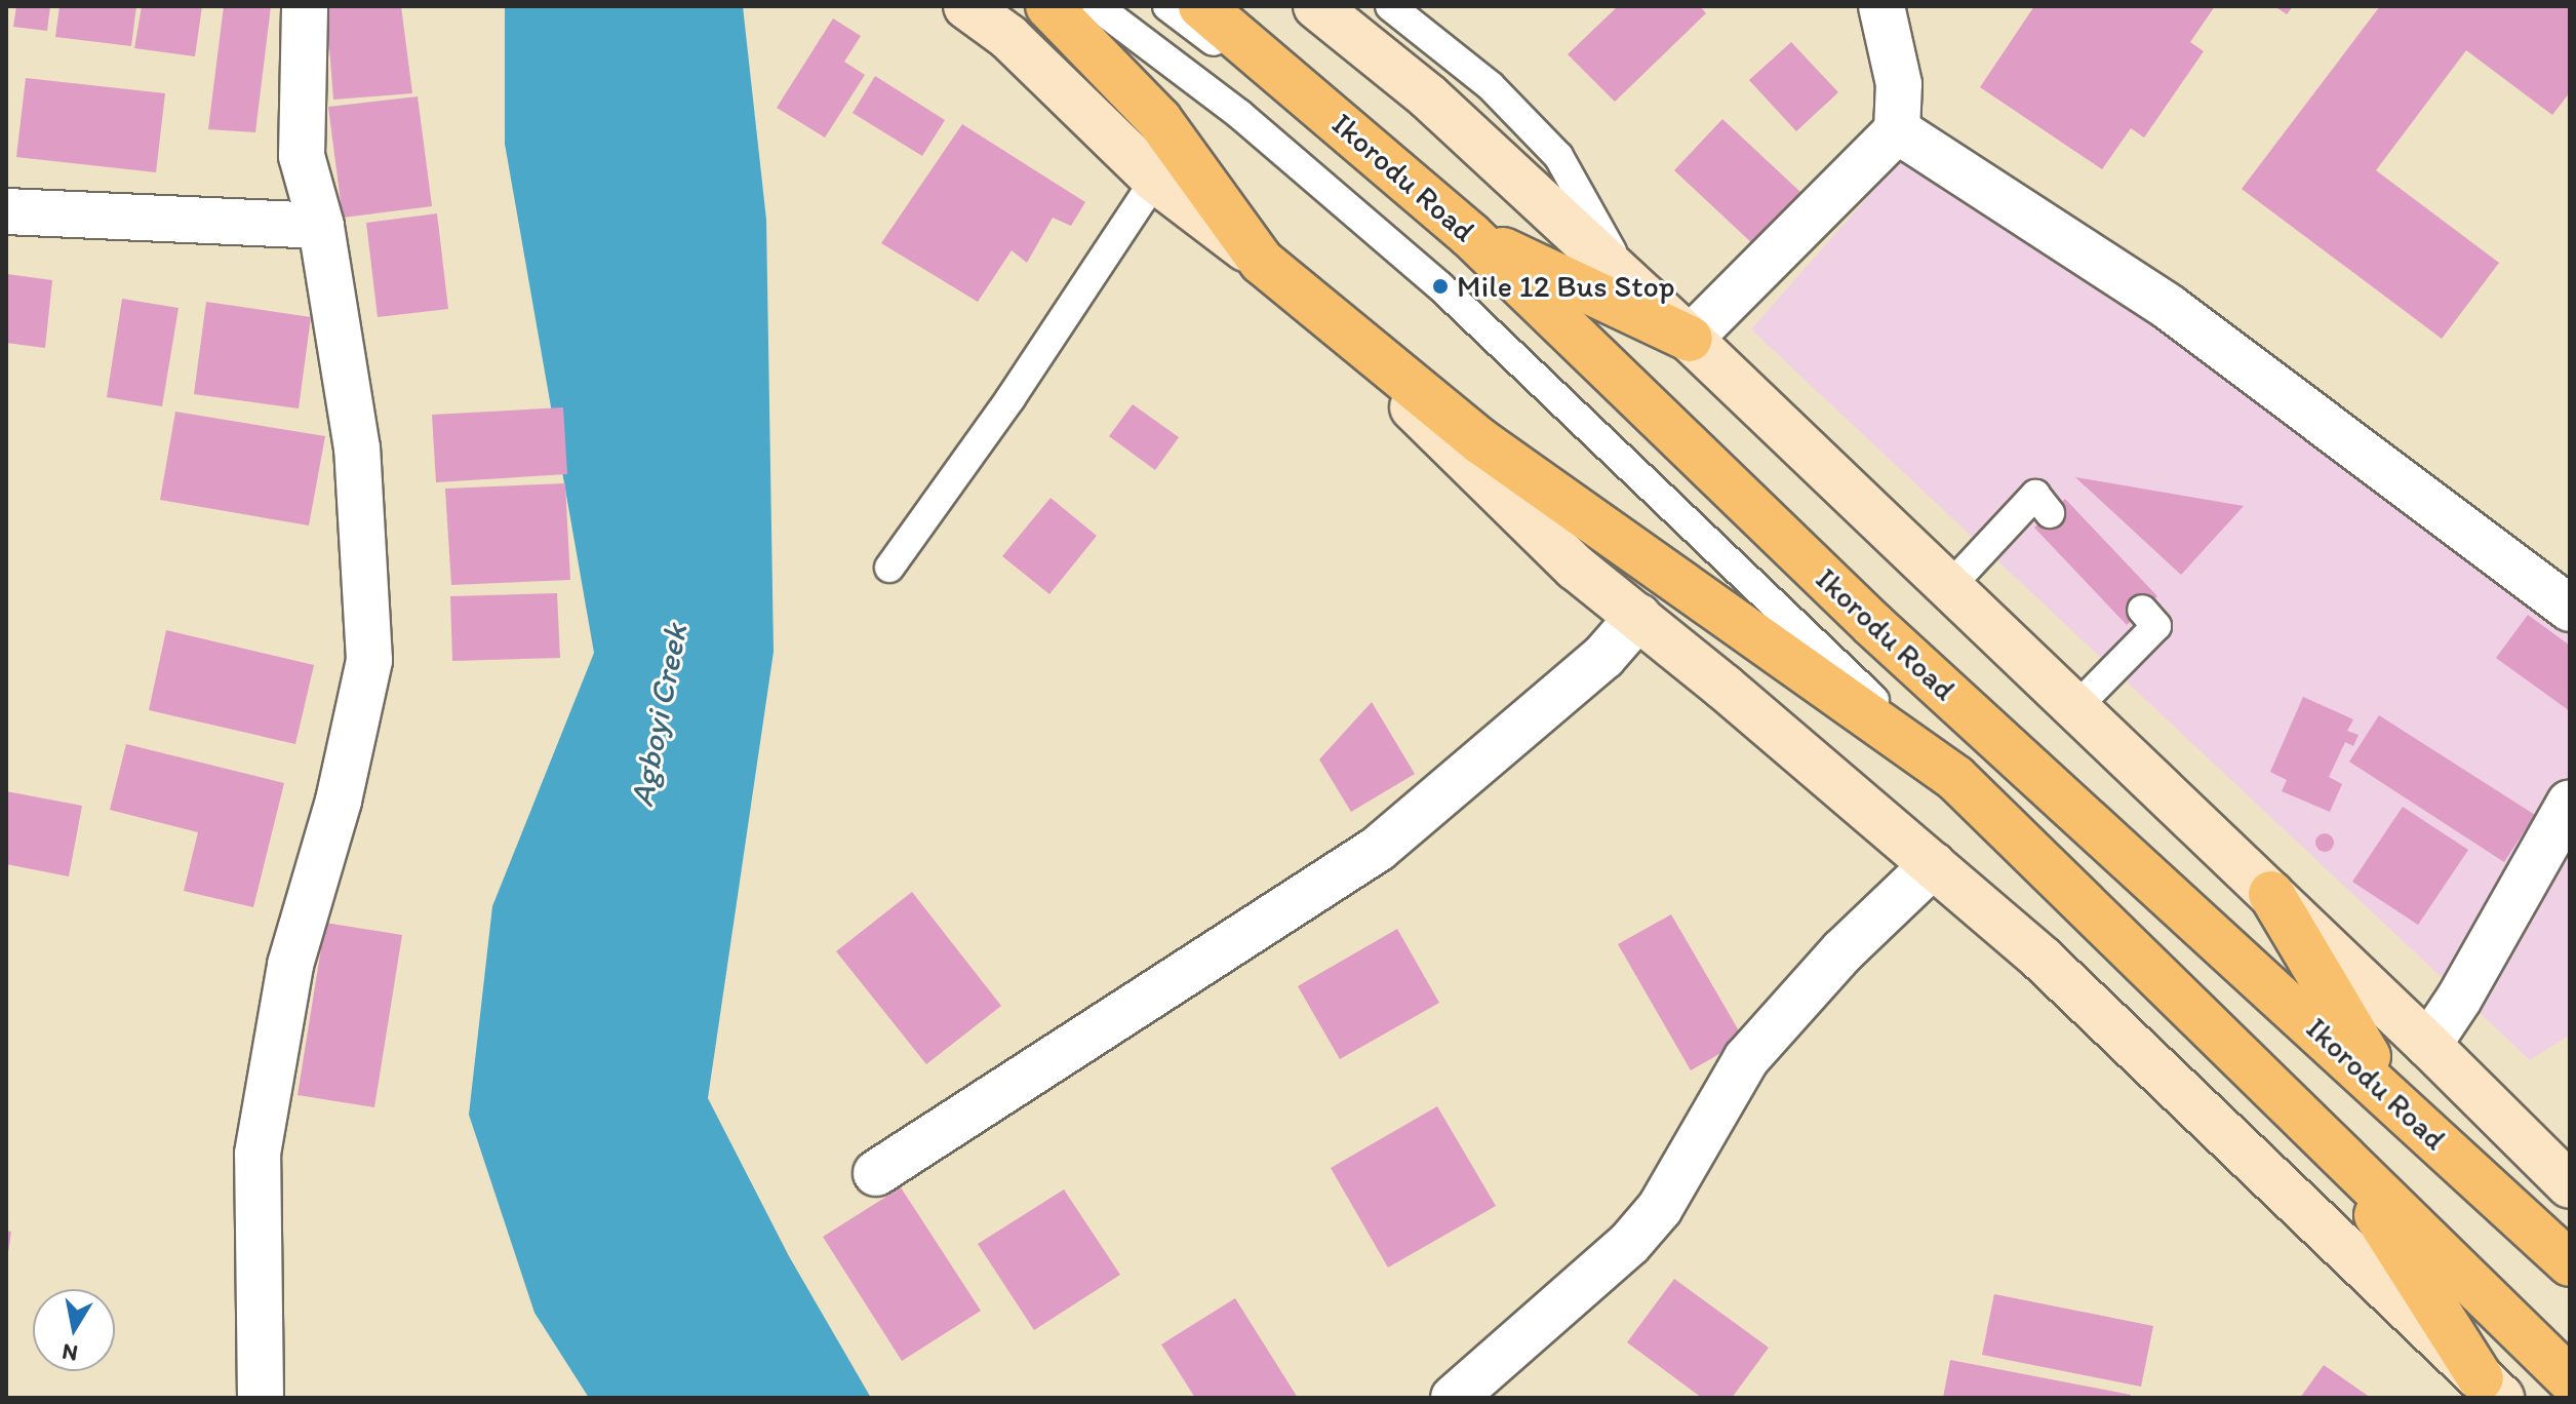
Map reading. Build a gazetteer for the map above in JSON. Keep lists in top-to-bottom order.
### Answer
{
  "streets": {
    "highway": ["Ikorodu Road"]
  },
  "water": ["Agboyi Creek"],
  "places": ["Mile 12 Bus Stop"],
  "north": "bottom"
}
